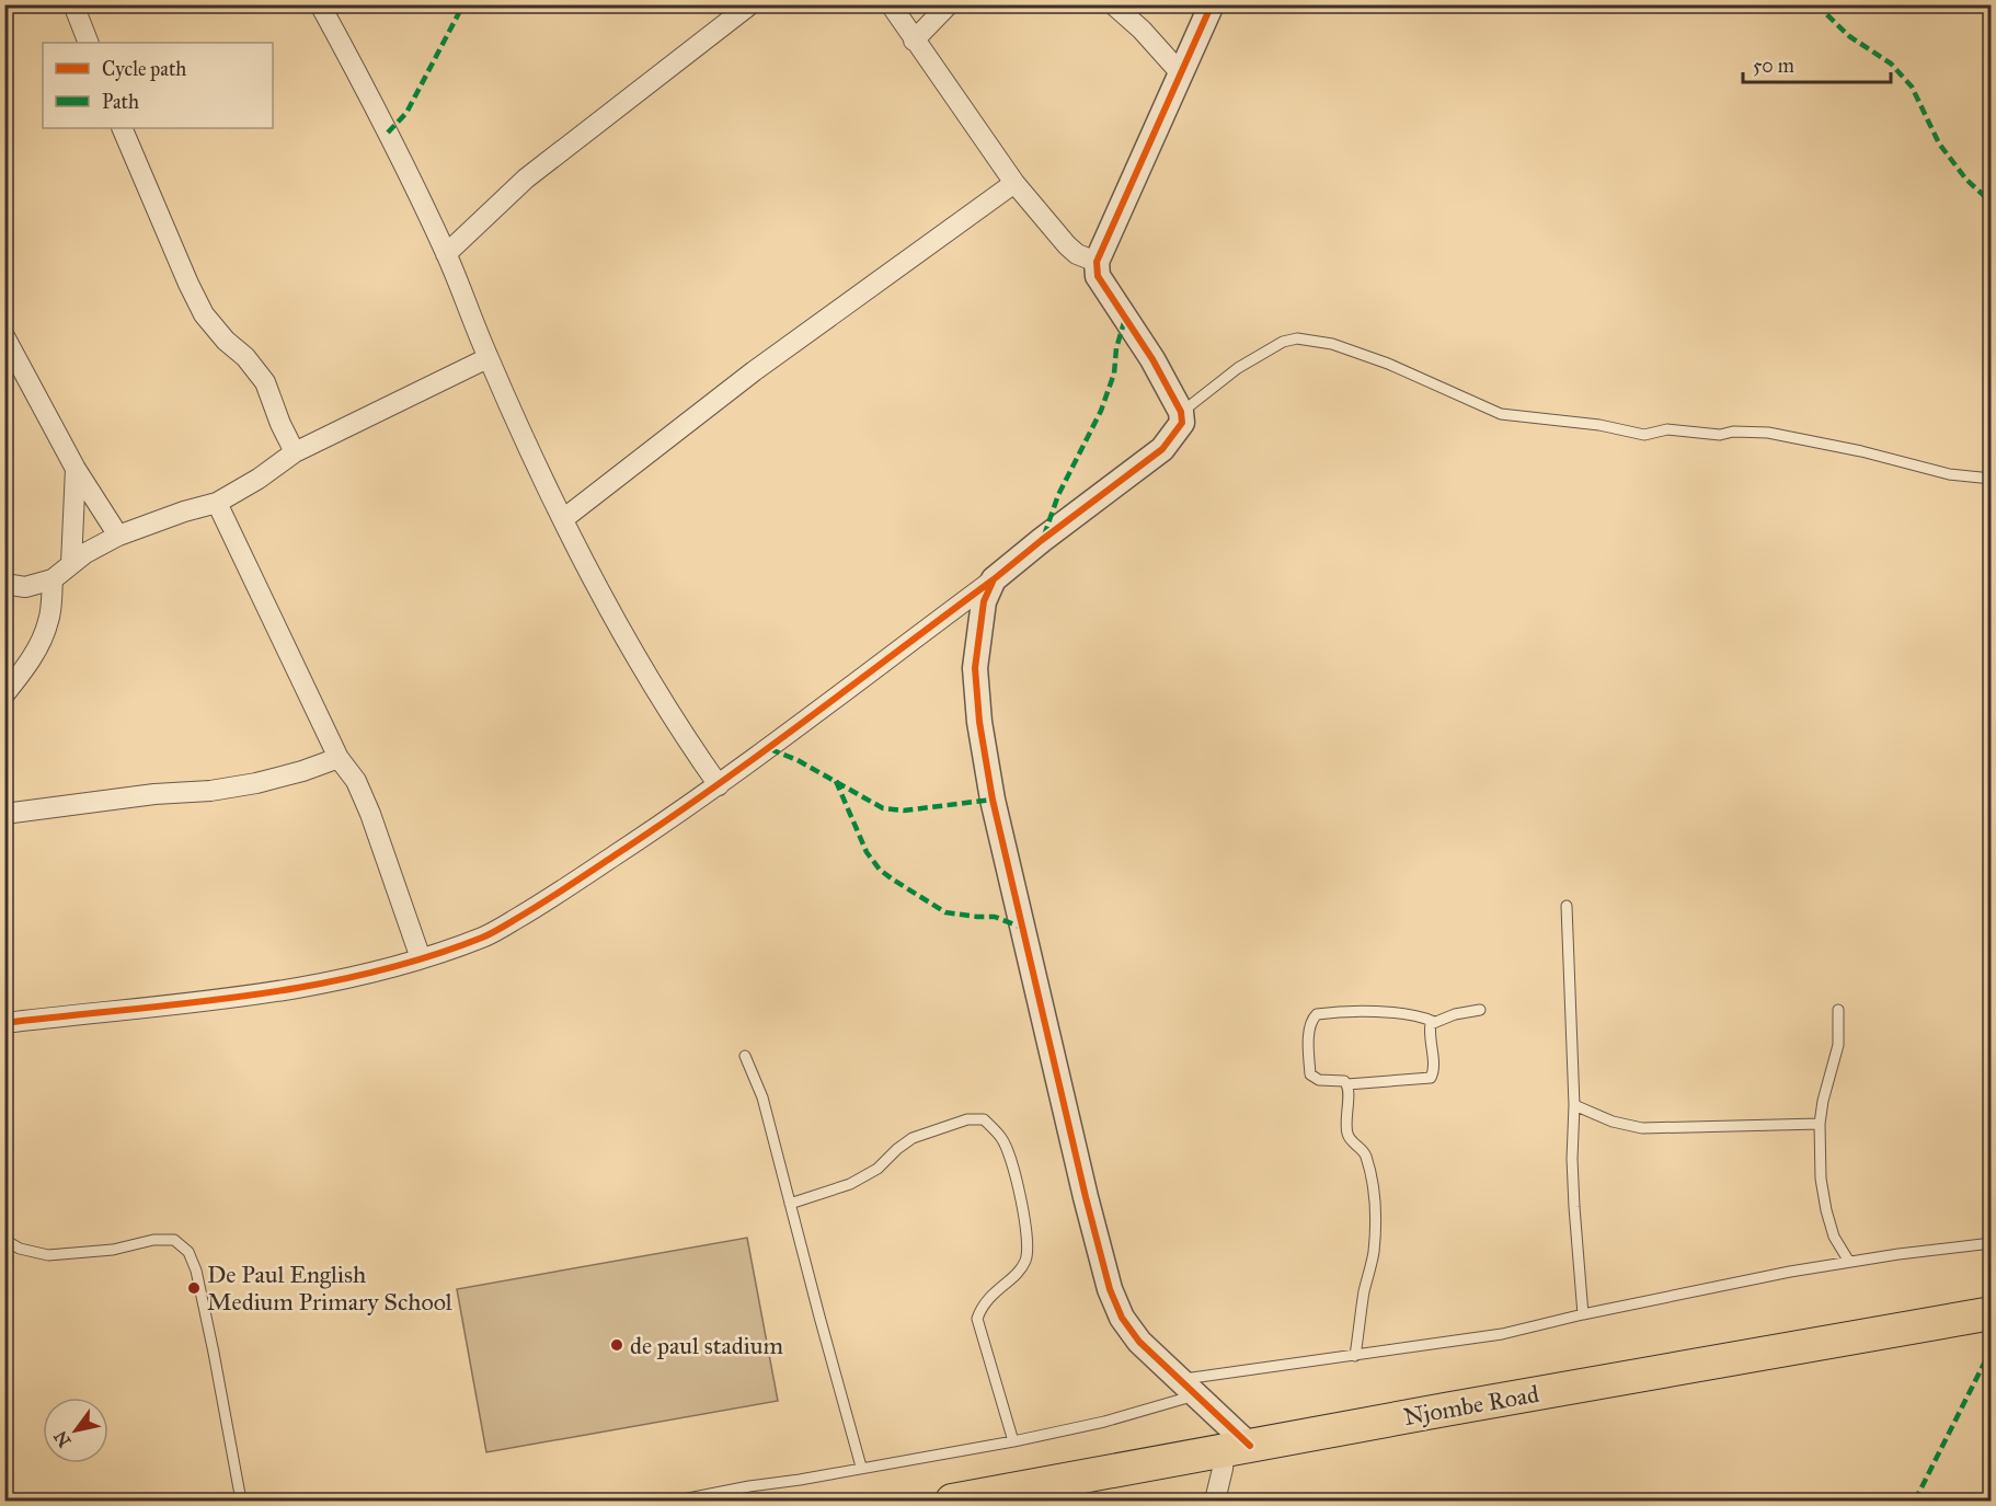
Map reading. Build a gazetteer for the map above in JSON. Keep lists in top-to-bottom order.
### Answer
{
  "streets": {
    "highway": ["Njombe Road"]
  },
  "places": ["De Paul English Medium Primary School", "de paul stadium"],
  "legend": ["Cycle path", "Path"],
  "scale_bar": "50 m",
  "north": "bottom left"
}
